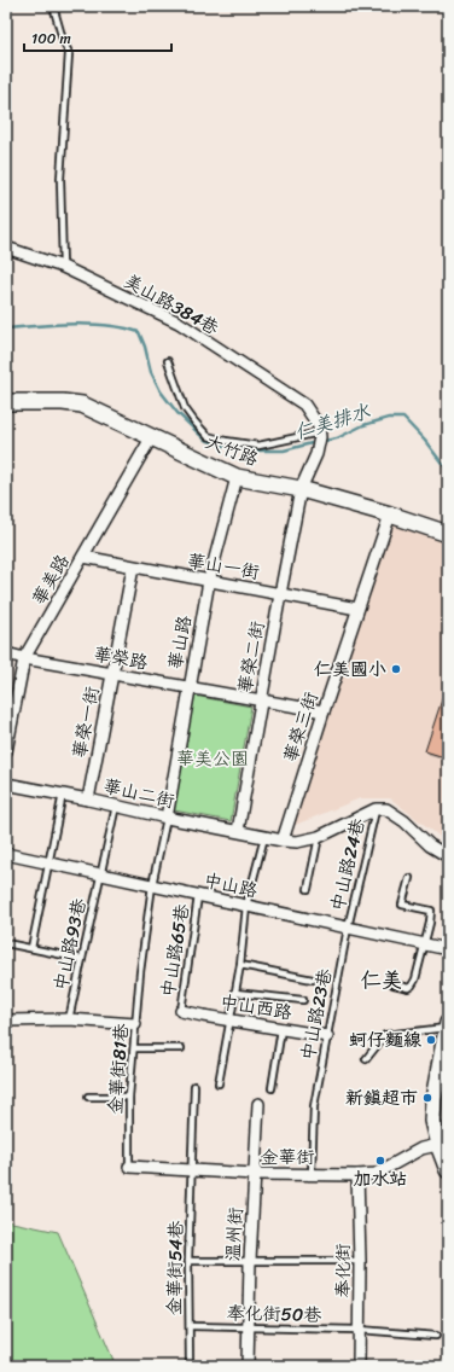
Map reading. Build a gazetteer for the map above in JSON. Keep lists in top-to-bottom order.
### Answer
{
  "streets": {
    "street": [
      "美山路384巷",
      "大竹路",
      "華山一街",
      "華美路",
      "華山路",
      "華榮二街",
      "華榮路",
      "華榮一街",
      "華榮三街",
      "華山二街",
      "中山路",
      "中山西路",
      "金華街",
      "溫州街",
      "奉化街"
    ],
    "lane": [
      "中山路24巷",
      "中山路93巷",
      "中山路65巷",
      "中山路23巷",
      "金華街81巷",
      "金華街54巷",
      "奉化街50巷"
    ]
  },
  "crossings": [
    ["美山路384巷", "華榮二街"],
    ["大竹路", "華美路"],
    ["大竹路", "華山路"],
    ["大竹路", "華榮二街"],
    ["大竹路", "華榮三街"],
    ["華山一街", "華美路"],
    ["華山一街", "華山路"],
    ["華山一街", "華榮二街"],
    ["華山一街", "華榮一街"],
    ["華山一街", "華榮三街"],
    ["華美路", "華榮路"],
    ["華山路", "華榮路"],
    ["華山路", "華山二街"],
    ["華山路", "金華街81巷"],
    ["華榮二街", "華榮路"],
    ["華榮二街", "華山二街"],
    ["華榮路", "華榮一街"],
    ["華榮路", "華榮三街"],
    ["華榮一街", "華山二街"],
    ["華榮三街", "華山二街"],
    ["華山二街", "中山路24巷"],
    ["華山二街", "中山路93巷"],
    ["華山二街", "金華街81巷"],
    ["中山路24巷", "中山路"],
    ["中山路24巷", "中山路23巷"],
    ["中山路", "中山路93巷"],
    ["中山路", "中山路65巷"],
    ["中山路", "中山路23巷"],
    ["中山路", "金華街81巷"],
    ["中山路65巷", "中山西路"],
    ["中山西路", "中山路23巷"],
    ["中山路23巷", "金華街"],
    ["金華街81巷", "金華街"],
    ["金華街", "溫州街"],
    ["金華街", "金華街54巷"],
    ["金華街", "奉化街"],
    ["溫州街", "奉化街50巷"],
    ["金華街54巷", "奉化街50巷"],
    ["奉化街", "奉化街50巷"]
  ],
  "districts": ["仁美"],
  "water": ["仁美排水"],
  "parks": ["華美公園"],
  "places": [
    "仁美國小",
    "蚵仔麵線",
    "新鎮超市",
    "加水站"
  ],
  "scale_bar": "100 m"
}
